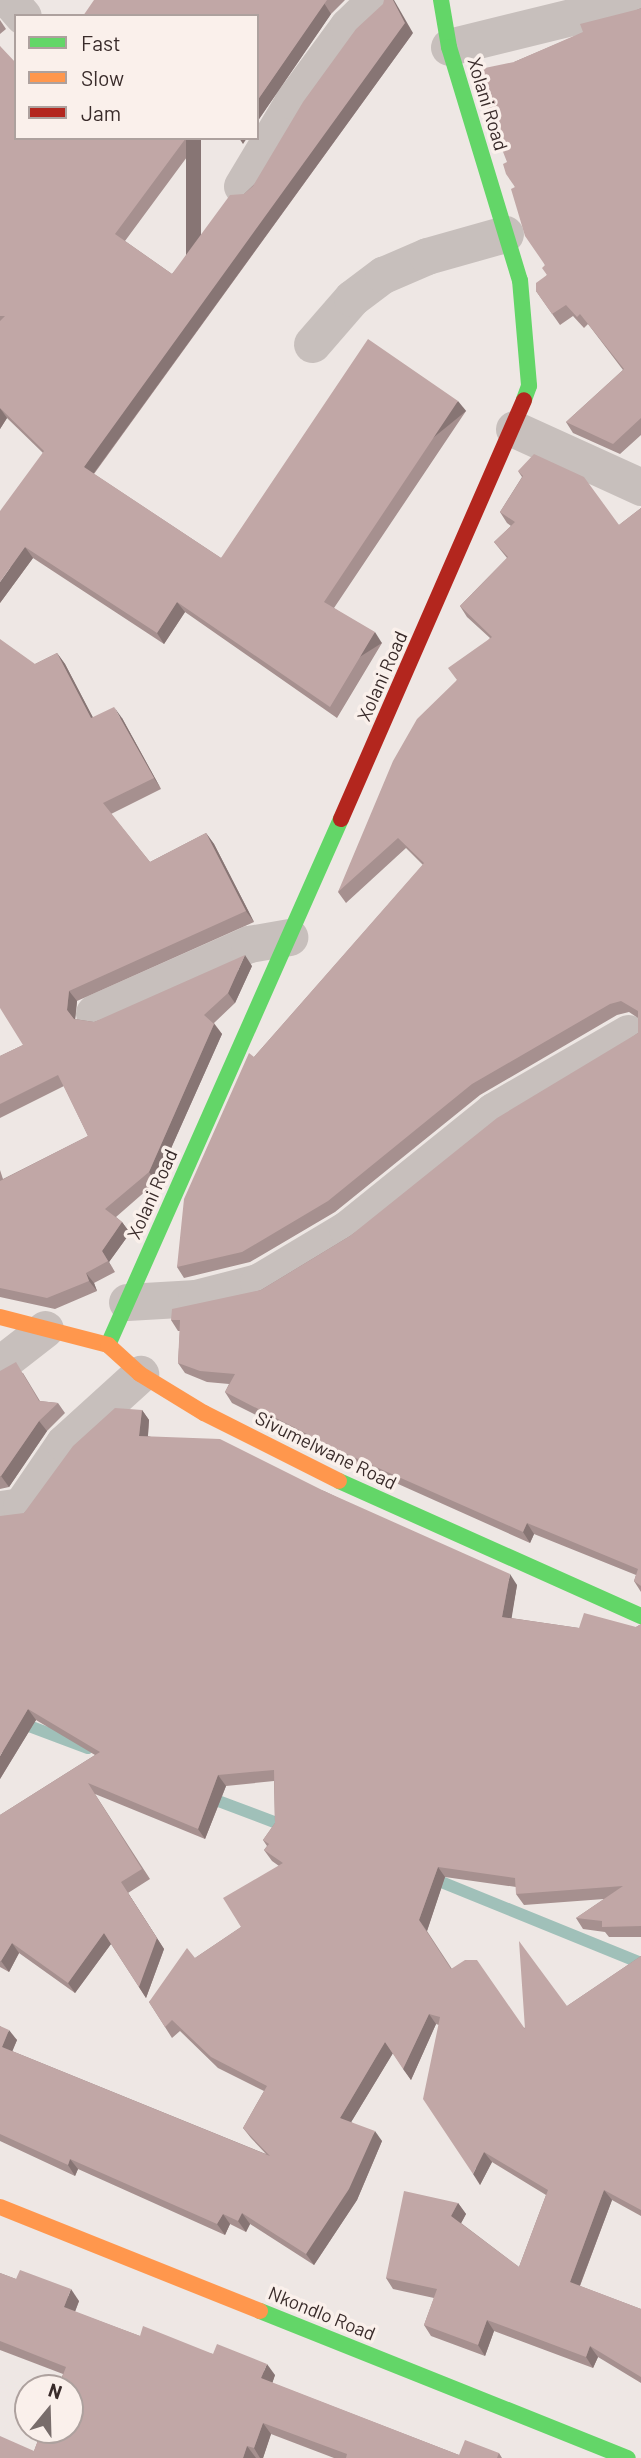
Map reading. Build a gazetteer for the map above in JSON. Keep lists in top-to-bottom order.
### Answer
{
  "streets": {
    "street": ["Xolani Road", "Sivumelwane Road", "Nkondlo Road"]
  },
  "crossings": [
    ["Xolani Road", "Sivumelwane Road"]
  ],
  "legend": ["Fast", "Slow", "Jam"],
  "north": "top"
}
